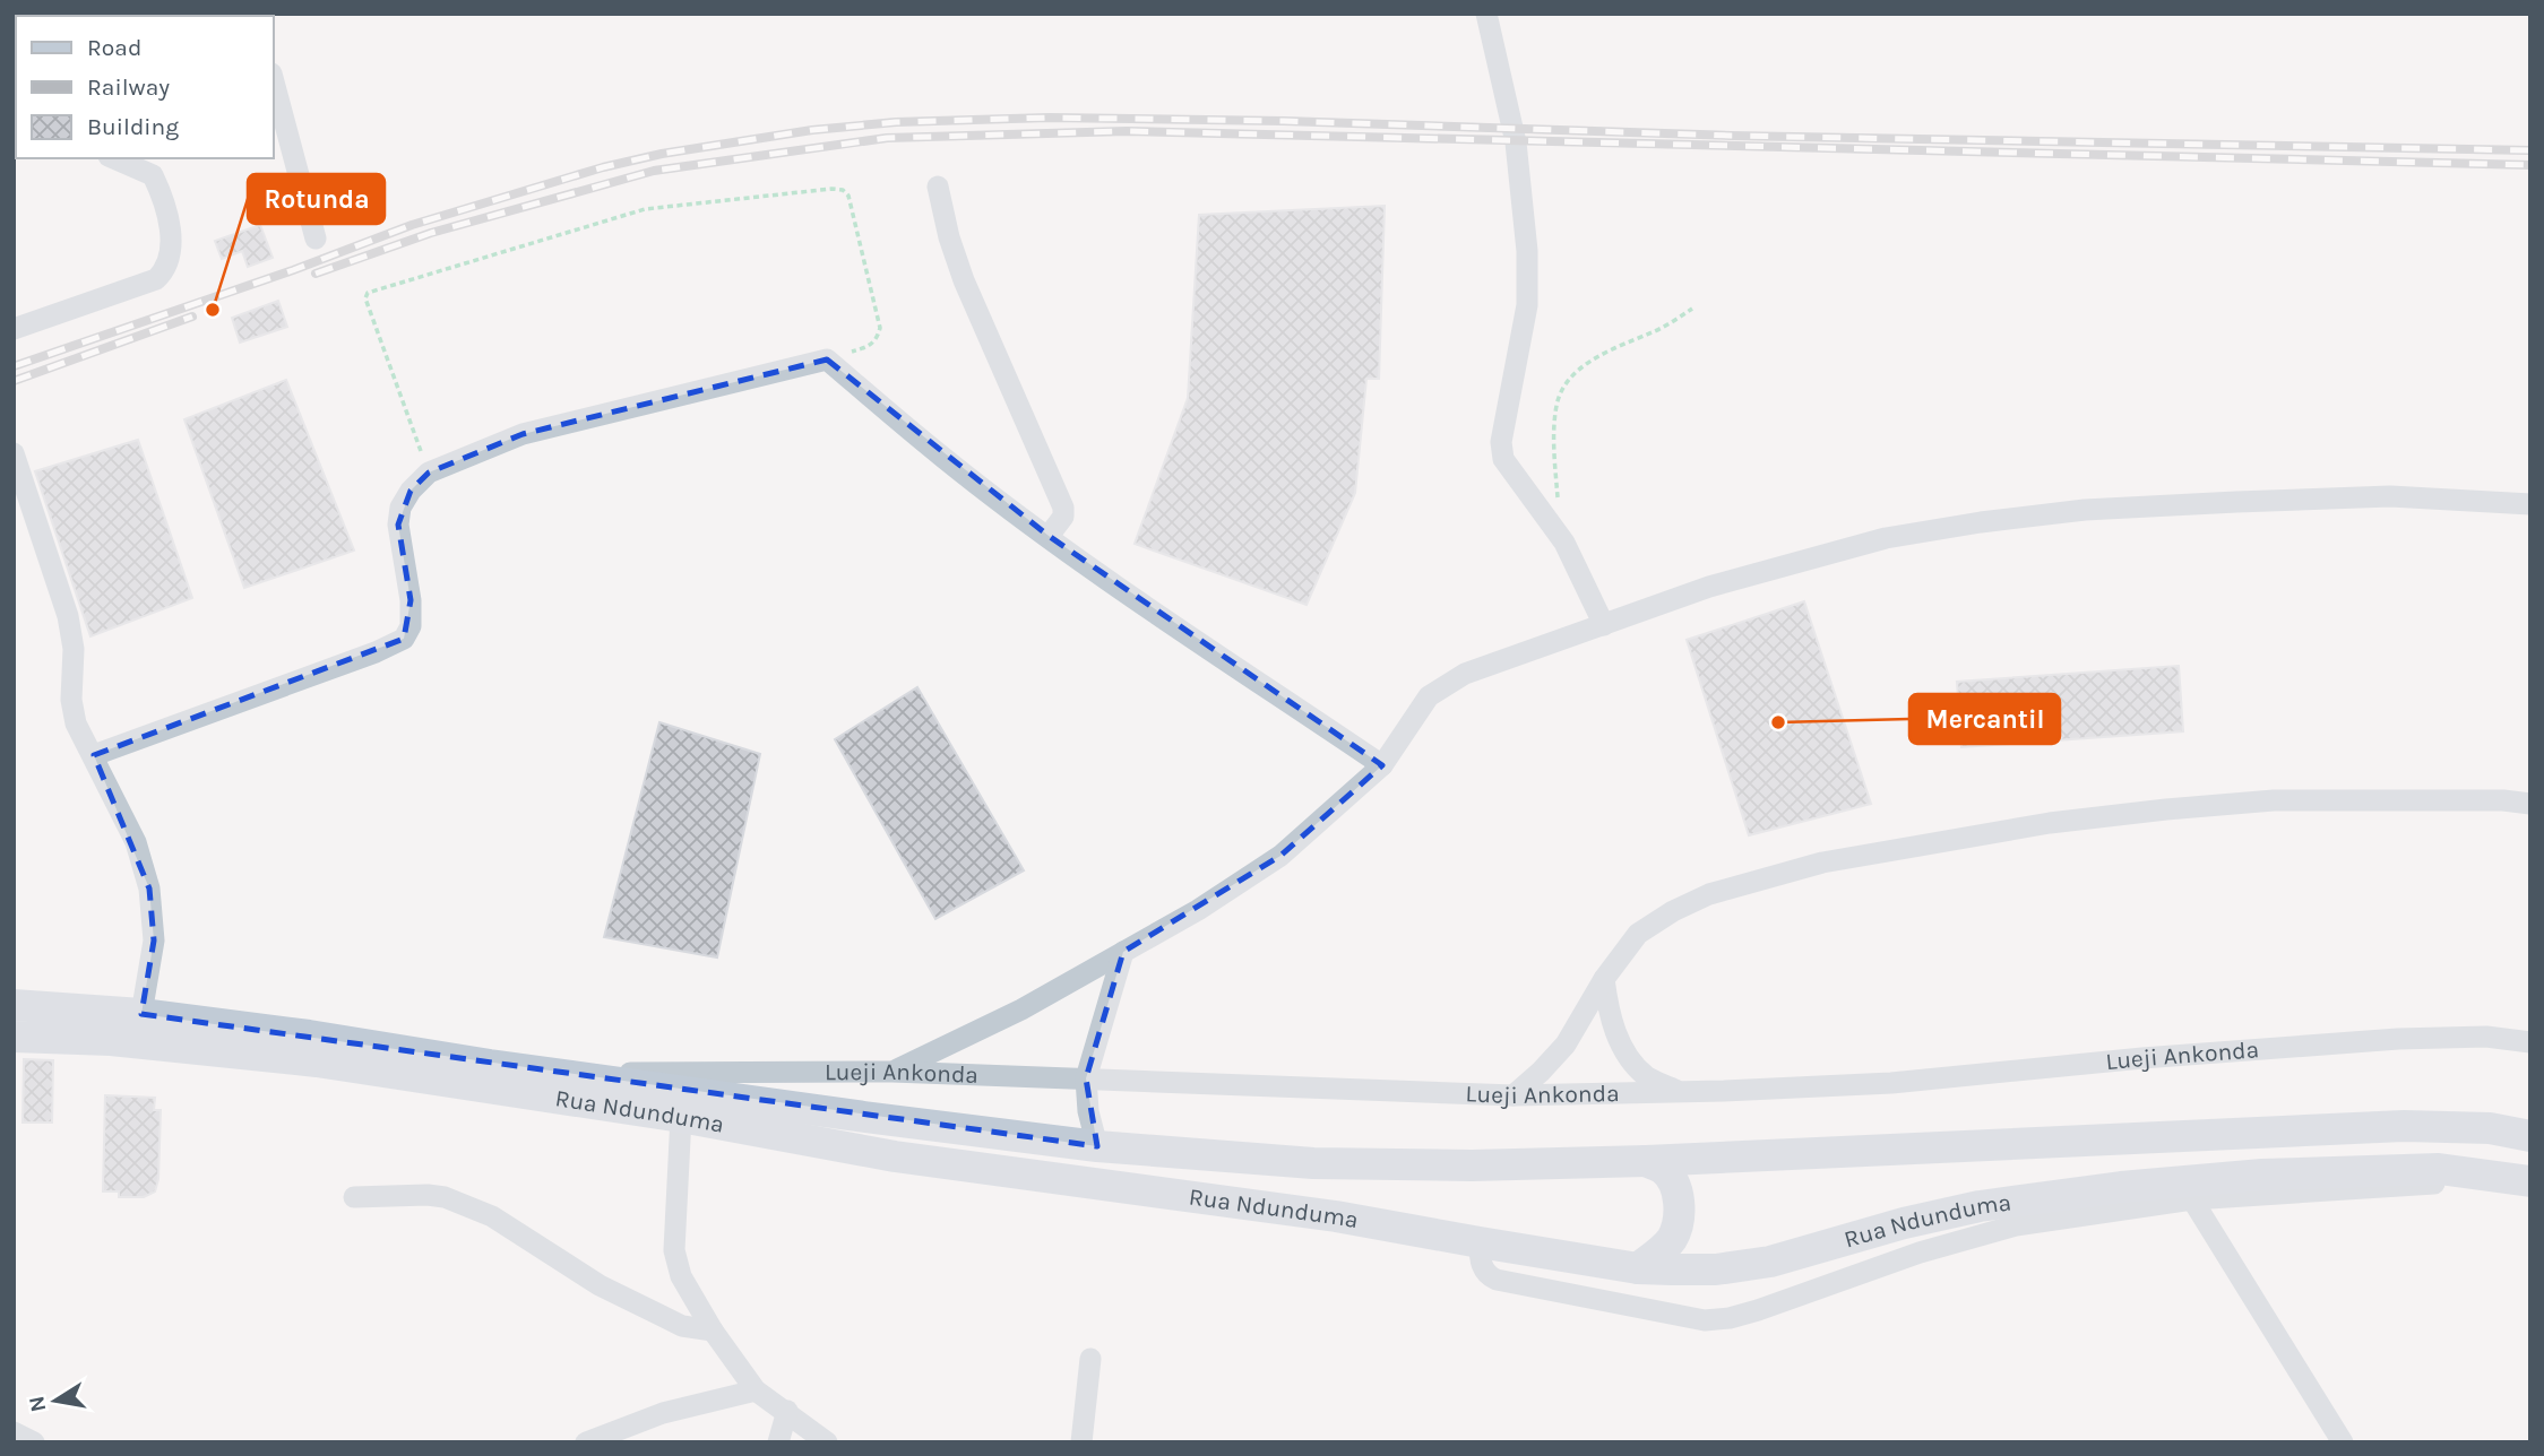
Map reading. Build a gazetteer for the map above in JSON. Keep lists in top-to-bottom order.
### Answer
{
  "streets": {
    "main road": ["Rua Ndunduma"],
    "street": ["Lueji Ankonda"]
  },
  "crossings": [
    ["Lueji Ankonda", "Rua Ndunduma"]
  ],
  "places": ["Rotunda", "Mercantil"],
  "legend": ["Road", "Railway", "Building"],
  "north": "left"
}
